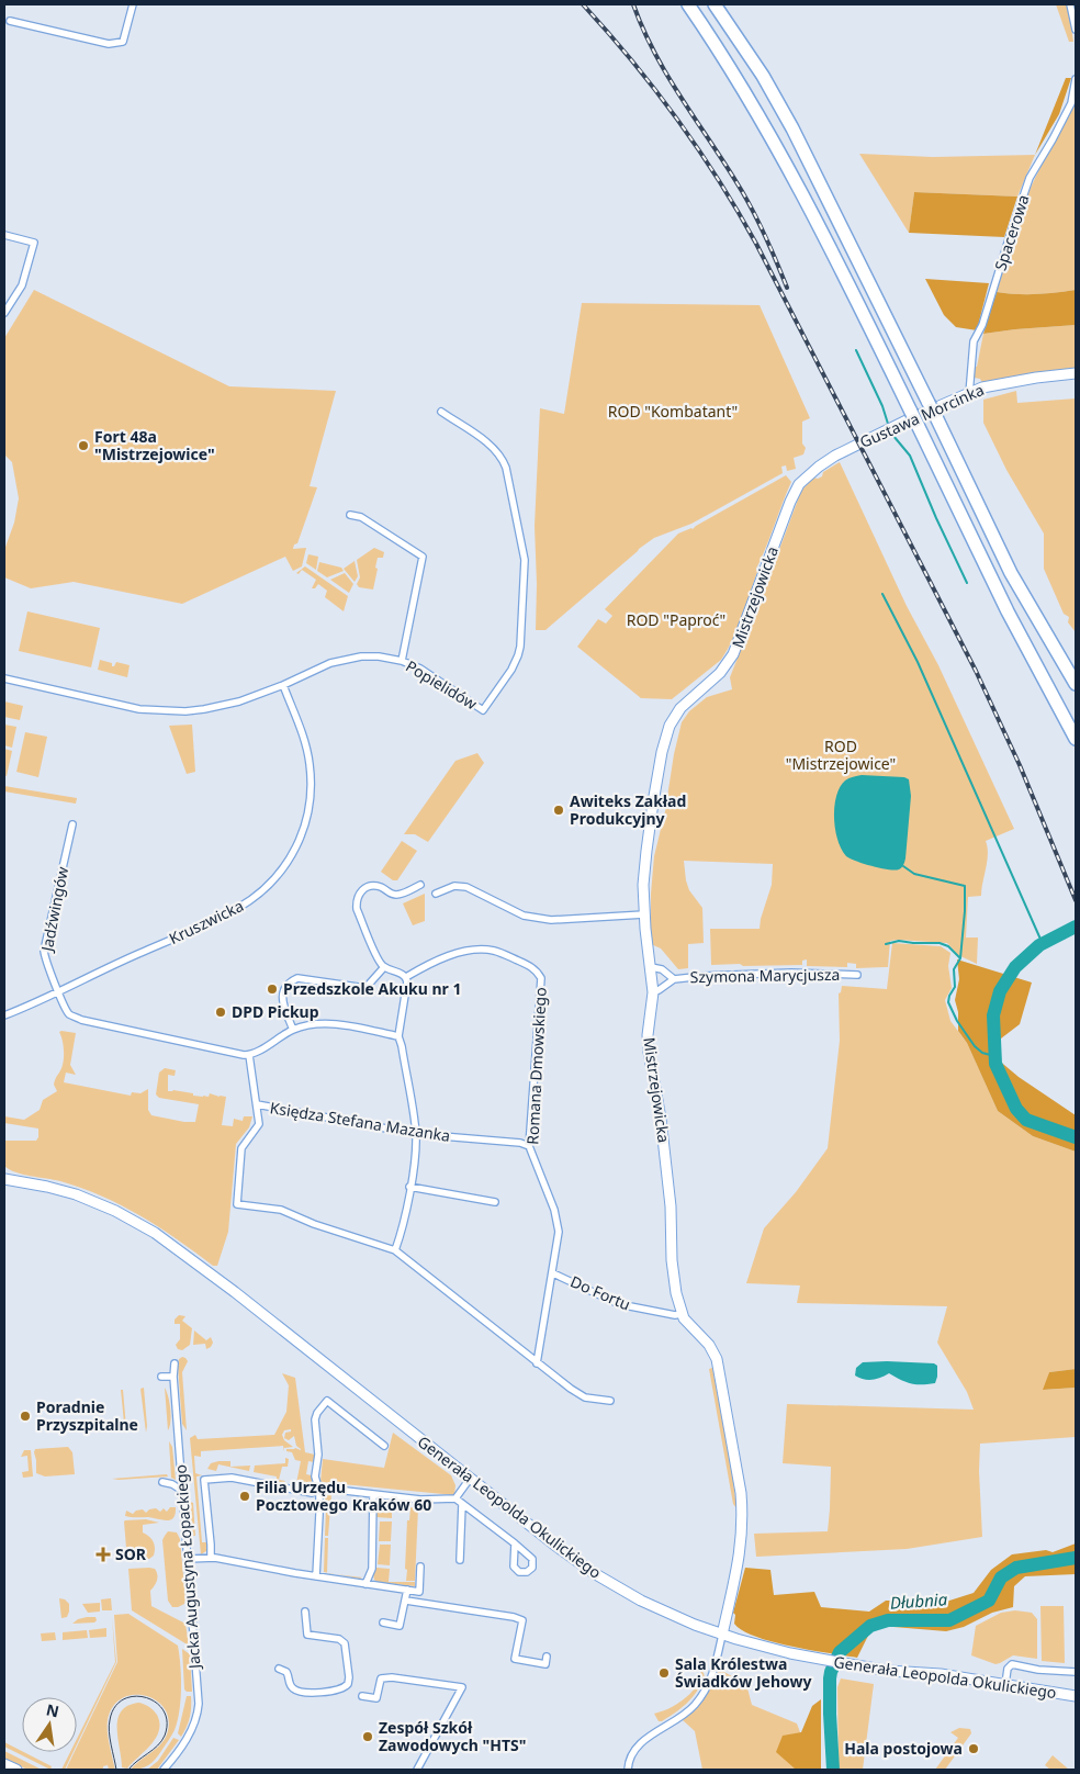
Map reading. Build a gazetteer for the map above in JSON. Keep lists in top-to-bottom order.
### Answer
{
  "streets": {
    "street": [
      "Spacerowa",
      "Gustawa Morcinka",
      "Mistrzejowicka",
      "Popielidów",
      "Jadźwingów",
      "Kruszwicka",
      "Szymona Marycjusza",
      "Romana Dmowskiego",
      "Księdza Stefana Mazanka",
      "Do Fortu",
      "Generała Leopolda Okulickiego",
      "Jacka Augustyna Łopackiego"
    ]
  },
  "crossings": [
    ["Spacerowa", "Gustawa Morcinka"],
    ["Gustawa Morcinka", "Mistrzejowicka"],
    ["Mistrzejowicka", "Szymona Marycjusza"],
    ["Mistrzejowicka", "Do Fortu"],
    ["Mistrzejowicka", "Generała Leopolda Okulickiego"],
    ["Popielidów", "Kruszwicka"],
    ["Jadźwingów", "Kruszwicka"],
    ["Romana Dmowskiego", "Księdza Stefana Mazanka"],
    ["Romana Dmowskiego", "Do Fortu"]
  ],
  "water": ["Dłubnia"],
  "parks": ["ROD \"Kombatant\"", "ROD \"Paproć\"", "ROD \"Mistrzejowice\""],
  "places": {
    "other": [
      "Fort 48a \"Mistrzejowice\"",
      "Awiteks Zakład Produkcyjny",
      "Przedszkole Akuku nr 1",
      "DPD Pickup",
      "Poradnie Przyszpitalne",
      "Filia Urzędu Pocztowego Kraków 60",
      "Sala Królestwa Świadków Jehowy",
      "Zespół Szkół Zawodowych \"HTS\"",
      "Hala postojowa"
    ],
    "health": ["SOR"]
  },
  "north": "top"
}
